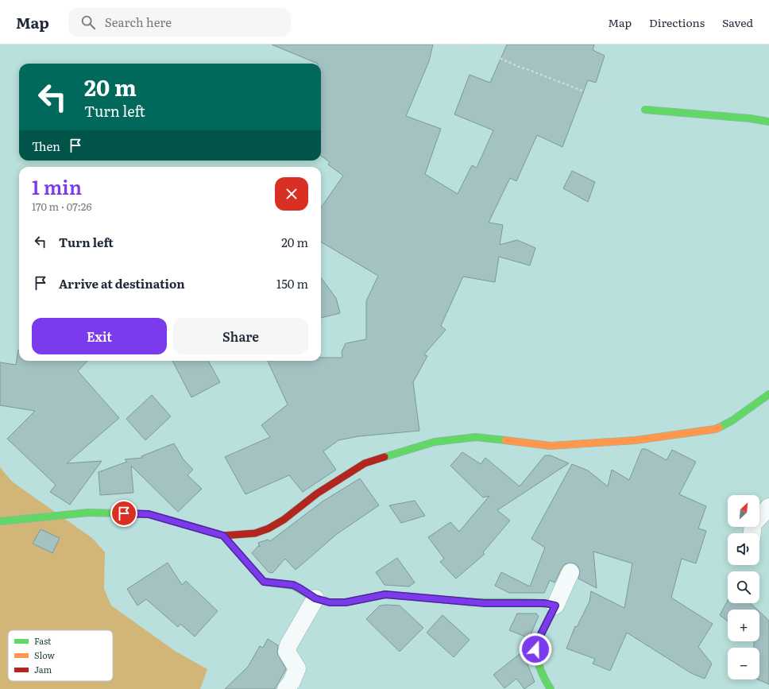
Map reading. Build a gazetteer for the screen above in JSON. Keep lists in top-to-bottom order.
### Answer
{
  "legend": ["Fast", "Slow", "Jam"],
  "north": "top right",
  "page": {
    "header": "Map",
    "search": "Search here",
    "nav": ["Map", "Directions", "Saved"],
    "turn": ["20 m", "Turn left"],
    "then": "Then",
    "heading": ["1 min", "170 m · 07:26"],
    "list": [
      {
        "name": "Turn left",
        "value": "20 m"
      },
      {
        "name": "Arrive at destination",
        "value": "150 m"
      }
    ],
    "buttons": ["Exit", "Share"],
    "map_buttons": ["+", "−"]
  }
}
